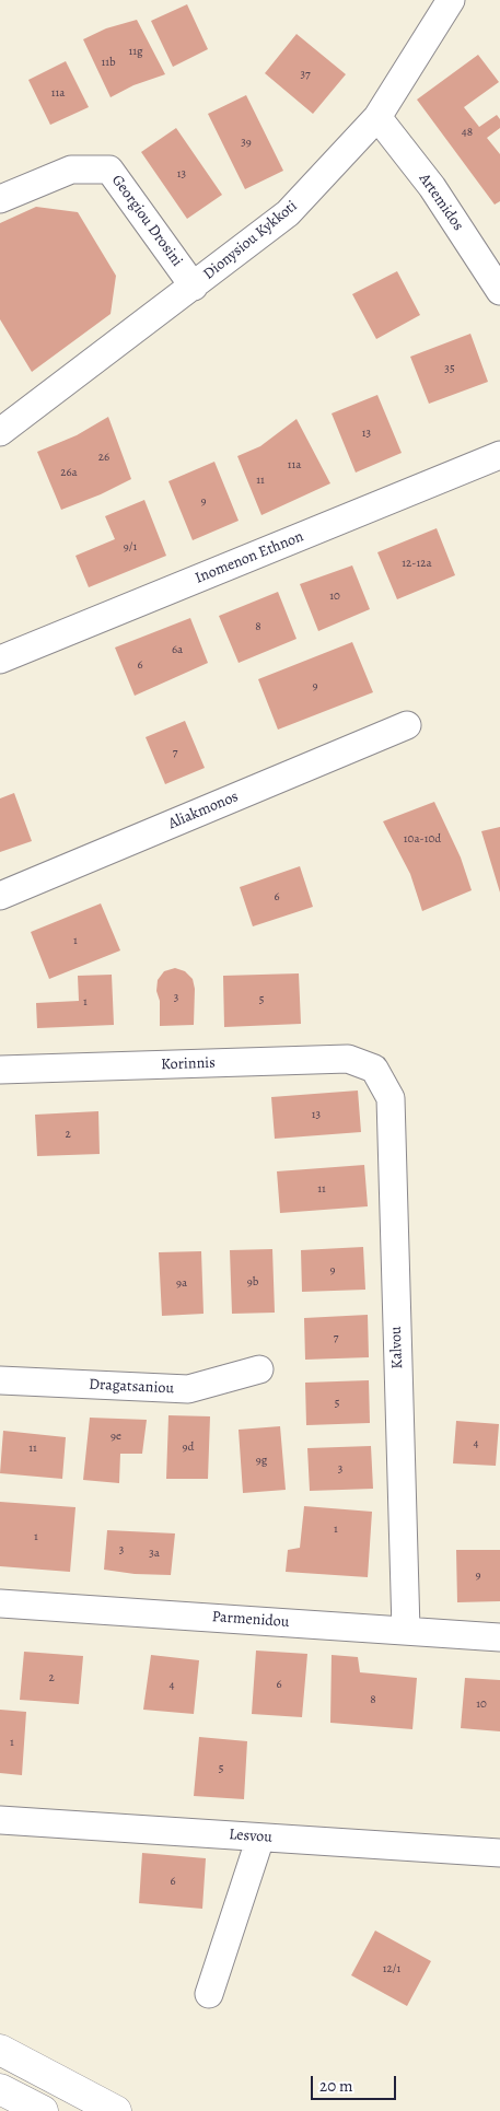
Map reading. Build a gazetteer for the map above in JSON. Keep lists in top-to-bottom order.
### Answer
{
  "streets": {
    "street": [
      "Artemidos",
      "Georgiou Drosini",
      "Dionysiou Kykkoti",
      "Inomenon Ethnon",
      "Aliakmonos",
      "Korinnis",
      "Kalvou",
      "Dragatsaniou",
      "Parmenidou",
      "Lesvou"
    ]
  },
  "crossings": [
    ["Artemidos", "Dionysiou Kykkoti"],
    ["Georgiou Drosini", "Dionysiou Kykkoti"],
    ["Korinnis", "Kalvou"],
    ["Kalvou", "Parmenidou"]
  ],
  "house_numbers": [
    "11g",
    "11b",
    "37",
    "11a",
    "48",
    "39",
    "13",
    "35",
    "13",
    "26",
    "11a",
    "26a",
    "11",
    "9",
    "9/1",
    "12-12a",
    "10",
    "8",
    "6a",
    "6",
    "9",
    "7",
    "10a-10d",
    "6",
    "1",
    "3",
    "5",
    "1",
    "13",
    "2",
    "11",
    "9",
    "9b",
    "9a",
    "7",
    "5",
    "9e",
    "4",
    "9d",
    "11",
    "9g",
    "3",
    "1",
    "1",
    "3",
    "3a",
    "9",
    "2",
    "6",
    "4",
    "8",
    "10",
    "1",
    "5",
    "6",
    "12/1"
  ],
  "scale_bar": "20 m"
}
